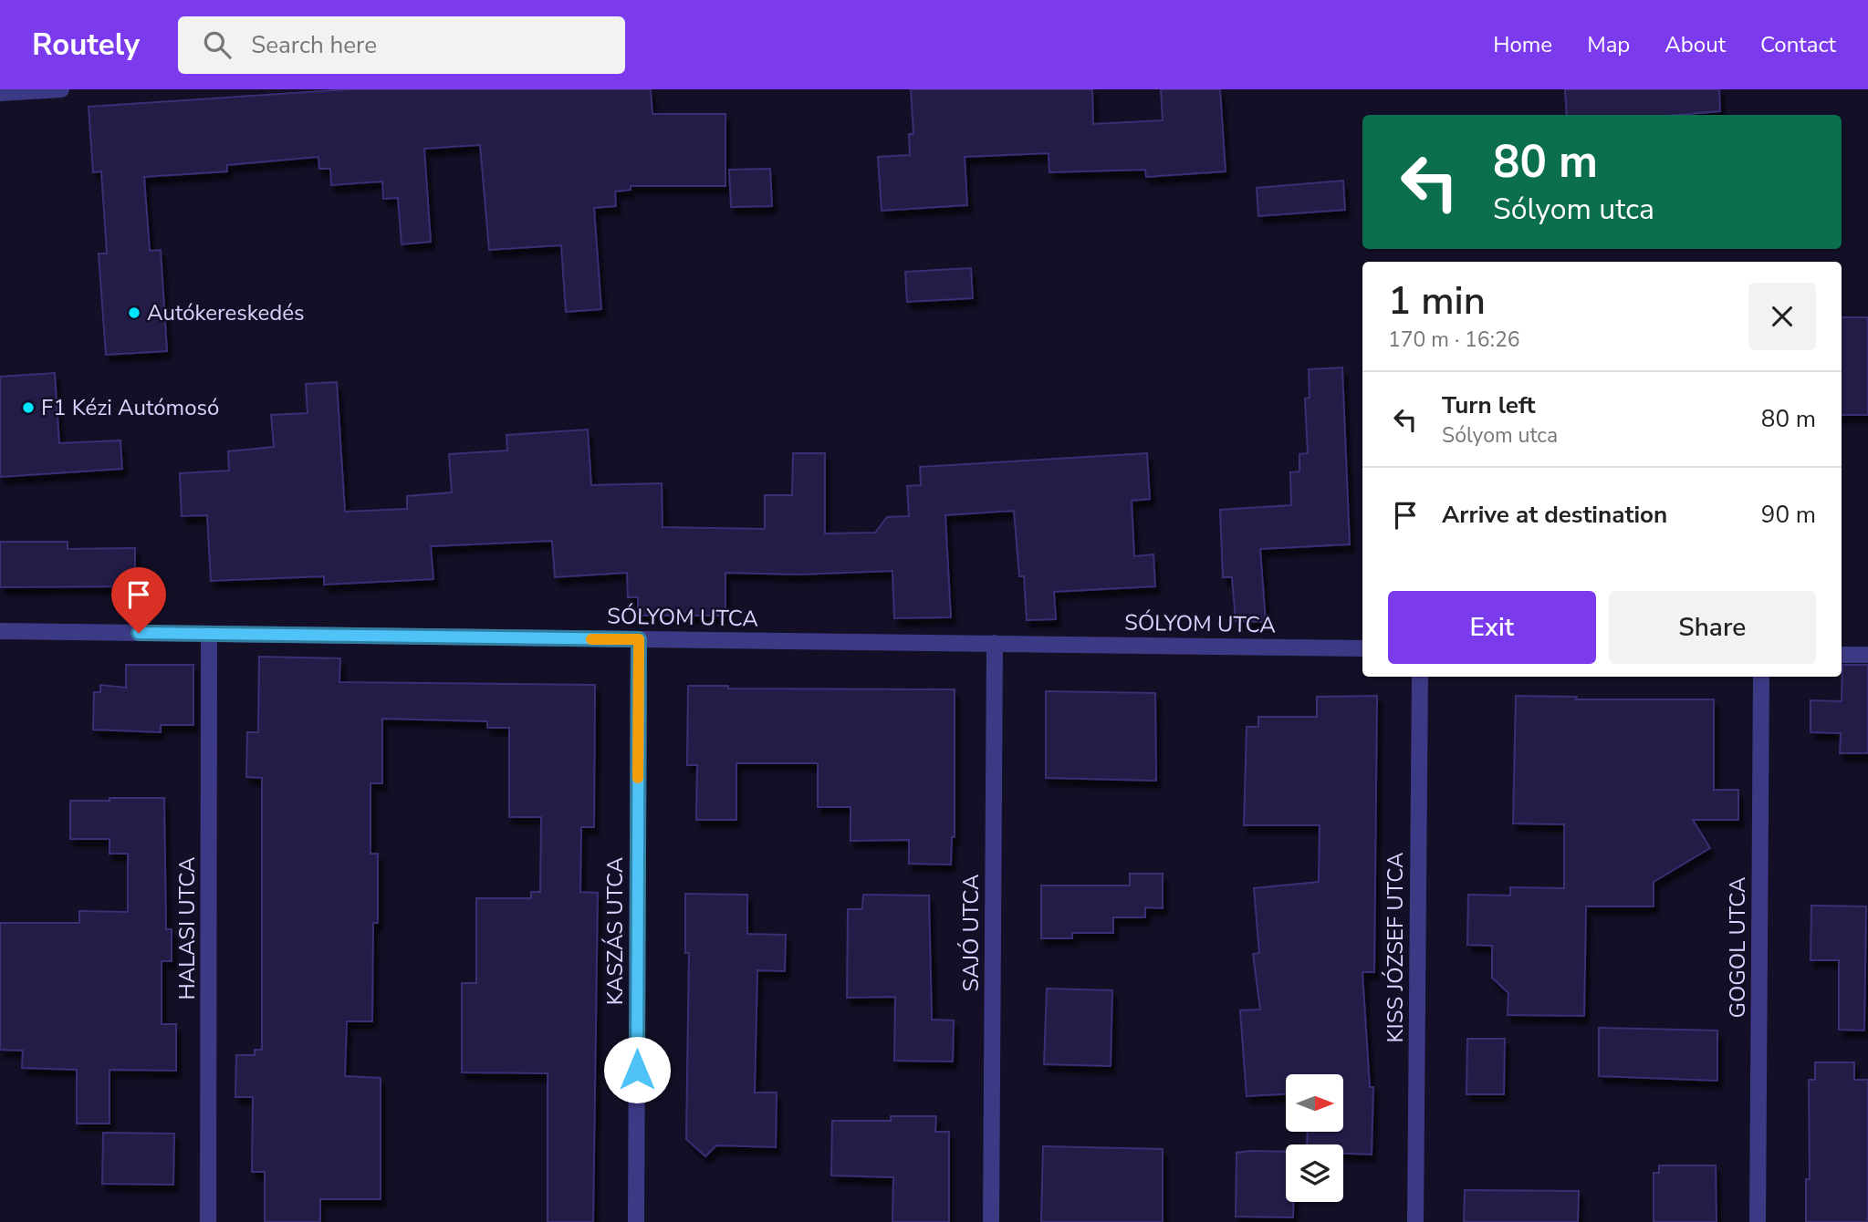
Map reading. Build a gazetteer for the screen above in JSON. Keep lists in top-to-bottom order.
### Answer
{
  "streets": {
    "street": [
      "SÓLYOM UTCA",
      "HALASI UTCA",
      "KASZÁS UTCA",
      "SAJÓ UTCA",
      "KISS JÓZSEF UTCA",
      "GOGOL UTCA"
    ]
  },
  "crossings": [
    ["SÓLYOM UTCA", "HALASI UTCA"],
    ["SÓLYOM UTCA", "KASZÁS UTCA"],
    ["SÓLYOM UTCA", "SAJÓ UTCA"]
  ],
  "places": ["Autókereskedés", "F1 Kézi Autómosó"],
  "north": "right",
  "page": {
    "header": "Routely",
    "search": "Search here",
    "nav": [
      "Home",
      "Map",
      "About",
      "Contact"
    ],
    "turn": ["80 m", "Sólyom utca"],
    "heading": ["1 min", "170 m · 16:26"],
    "list": [
      {
        "name": "Turn left",
        "note": "Sólyom utca",
        "value": "80 m"
      },
      {
        "name": "Arrive at destination",
        "value": "90 m"
      }
    ],
    "buttons": ["Exit", "Share"]
  }
}
